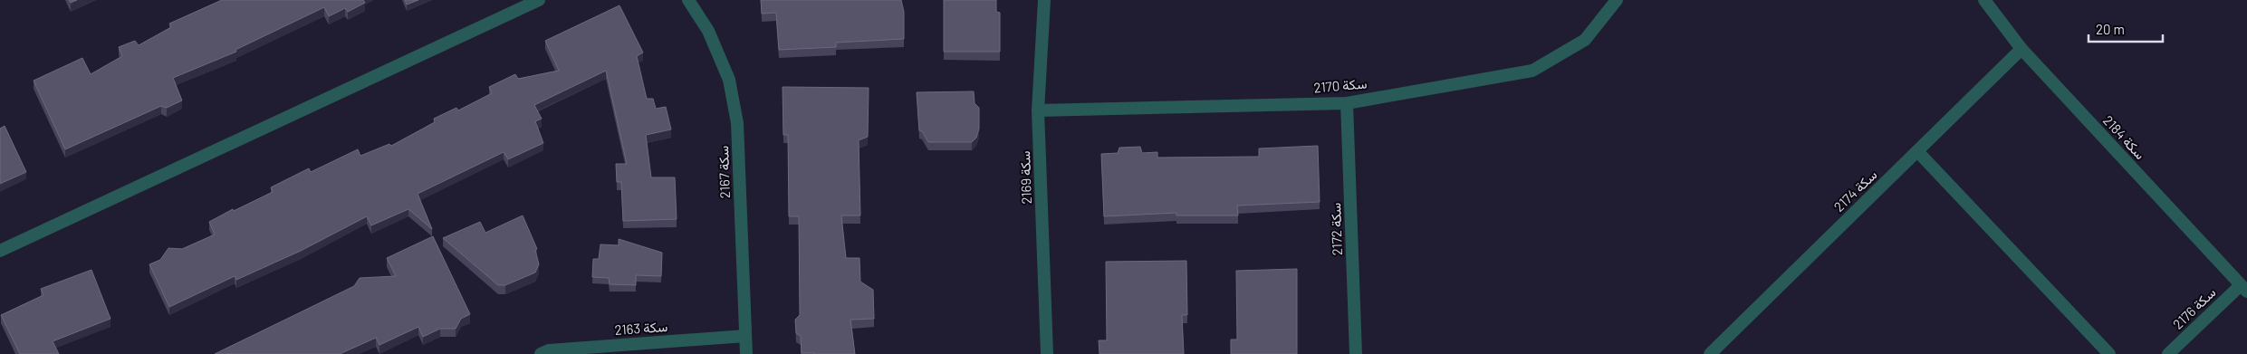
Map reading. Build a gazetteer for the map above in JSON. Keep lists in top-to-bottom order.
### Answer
{
  "streets": {
    "street": [
      "سكة 2170",
      "سكة 2184",
      "سكة 2167",
      "سكة 2169",
      "سكة 2174",
      "سكة 2172",
      "سكة 2176",
      "سكة 2163"
    ]
  },
  "crossings": [
    ["سكة 2170", "سكة 2169"],
    ["سكة 2170", "سكة 2172"],
    ["سكة 2184", "سكة 2174"],
    ["سكة 2184", "سكة 2176"],
    ["سكة 2167", "سكة 2163"]
  ],
  "scale_bar": "20 m"
}
